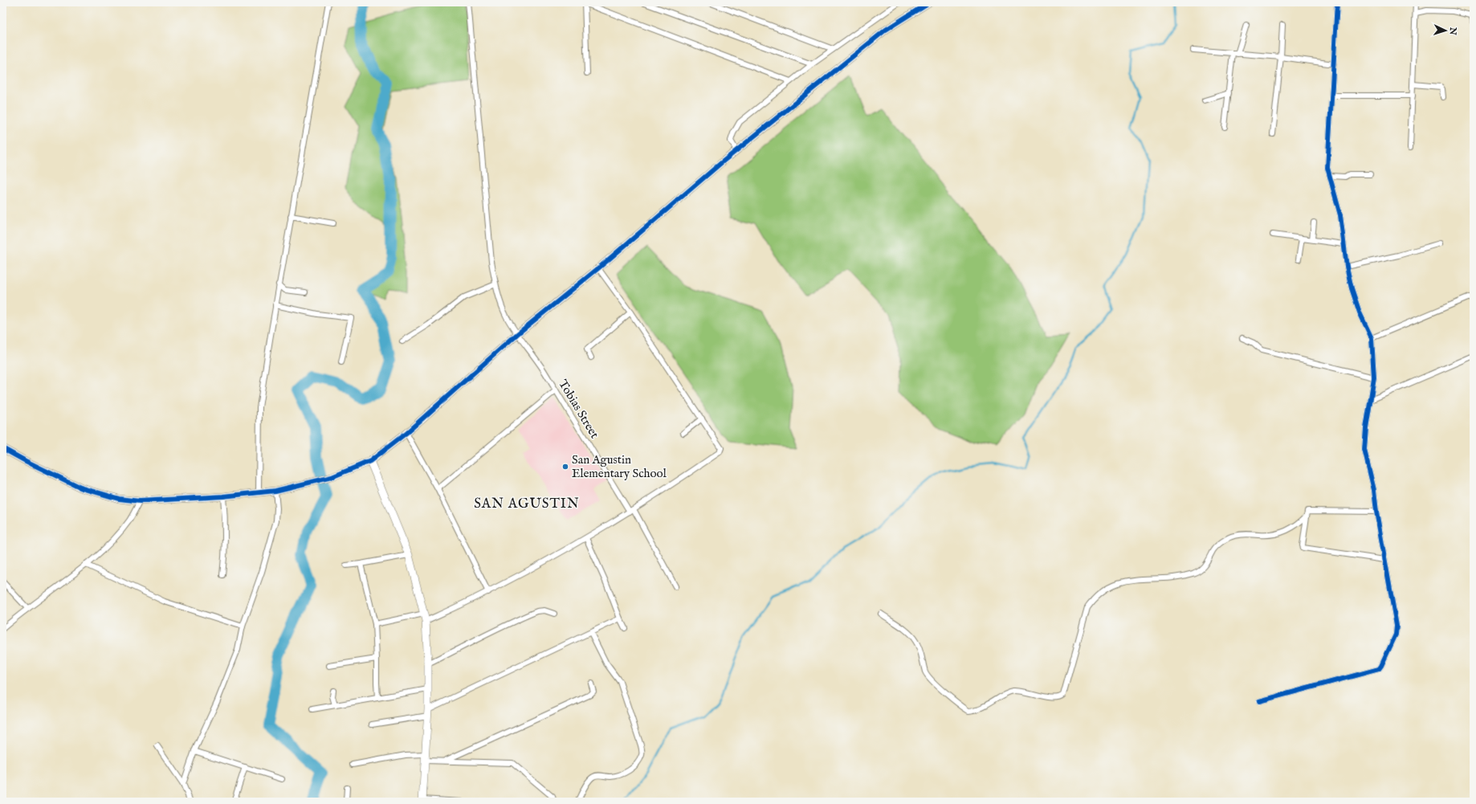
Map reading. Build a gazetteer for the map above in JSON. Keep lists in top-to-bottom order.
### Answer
{
  "streets": {
    "street": ["Tobias Street"]
  },
  "districts": ["SAN AGUSTIN"],
  "places": ["San Agustin Elementary School"],
  "north": "right"
}
